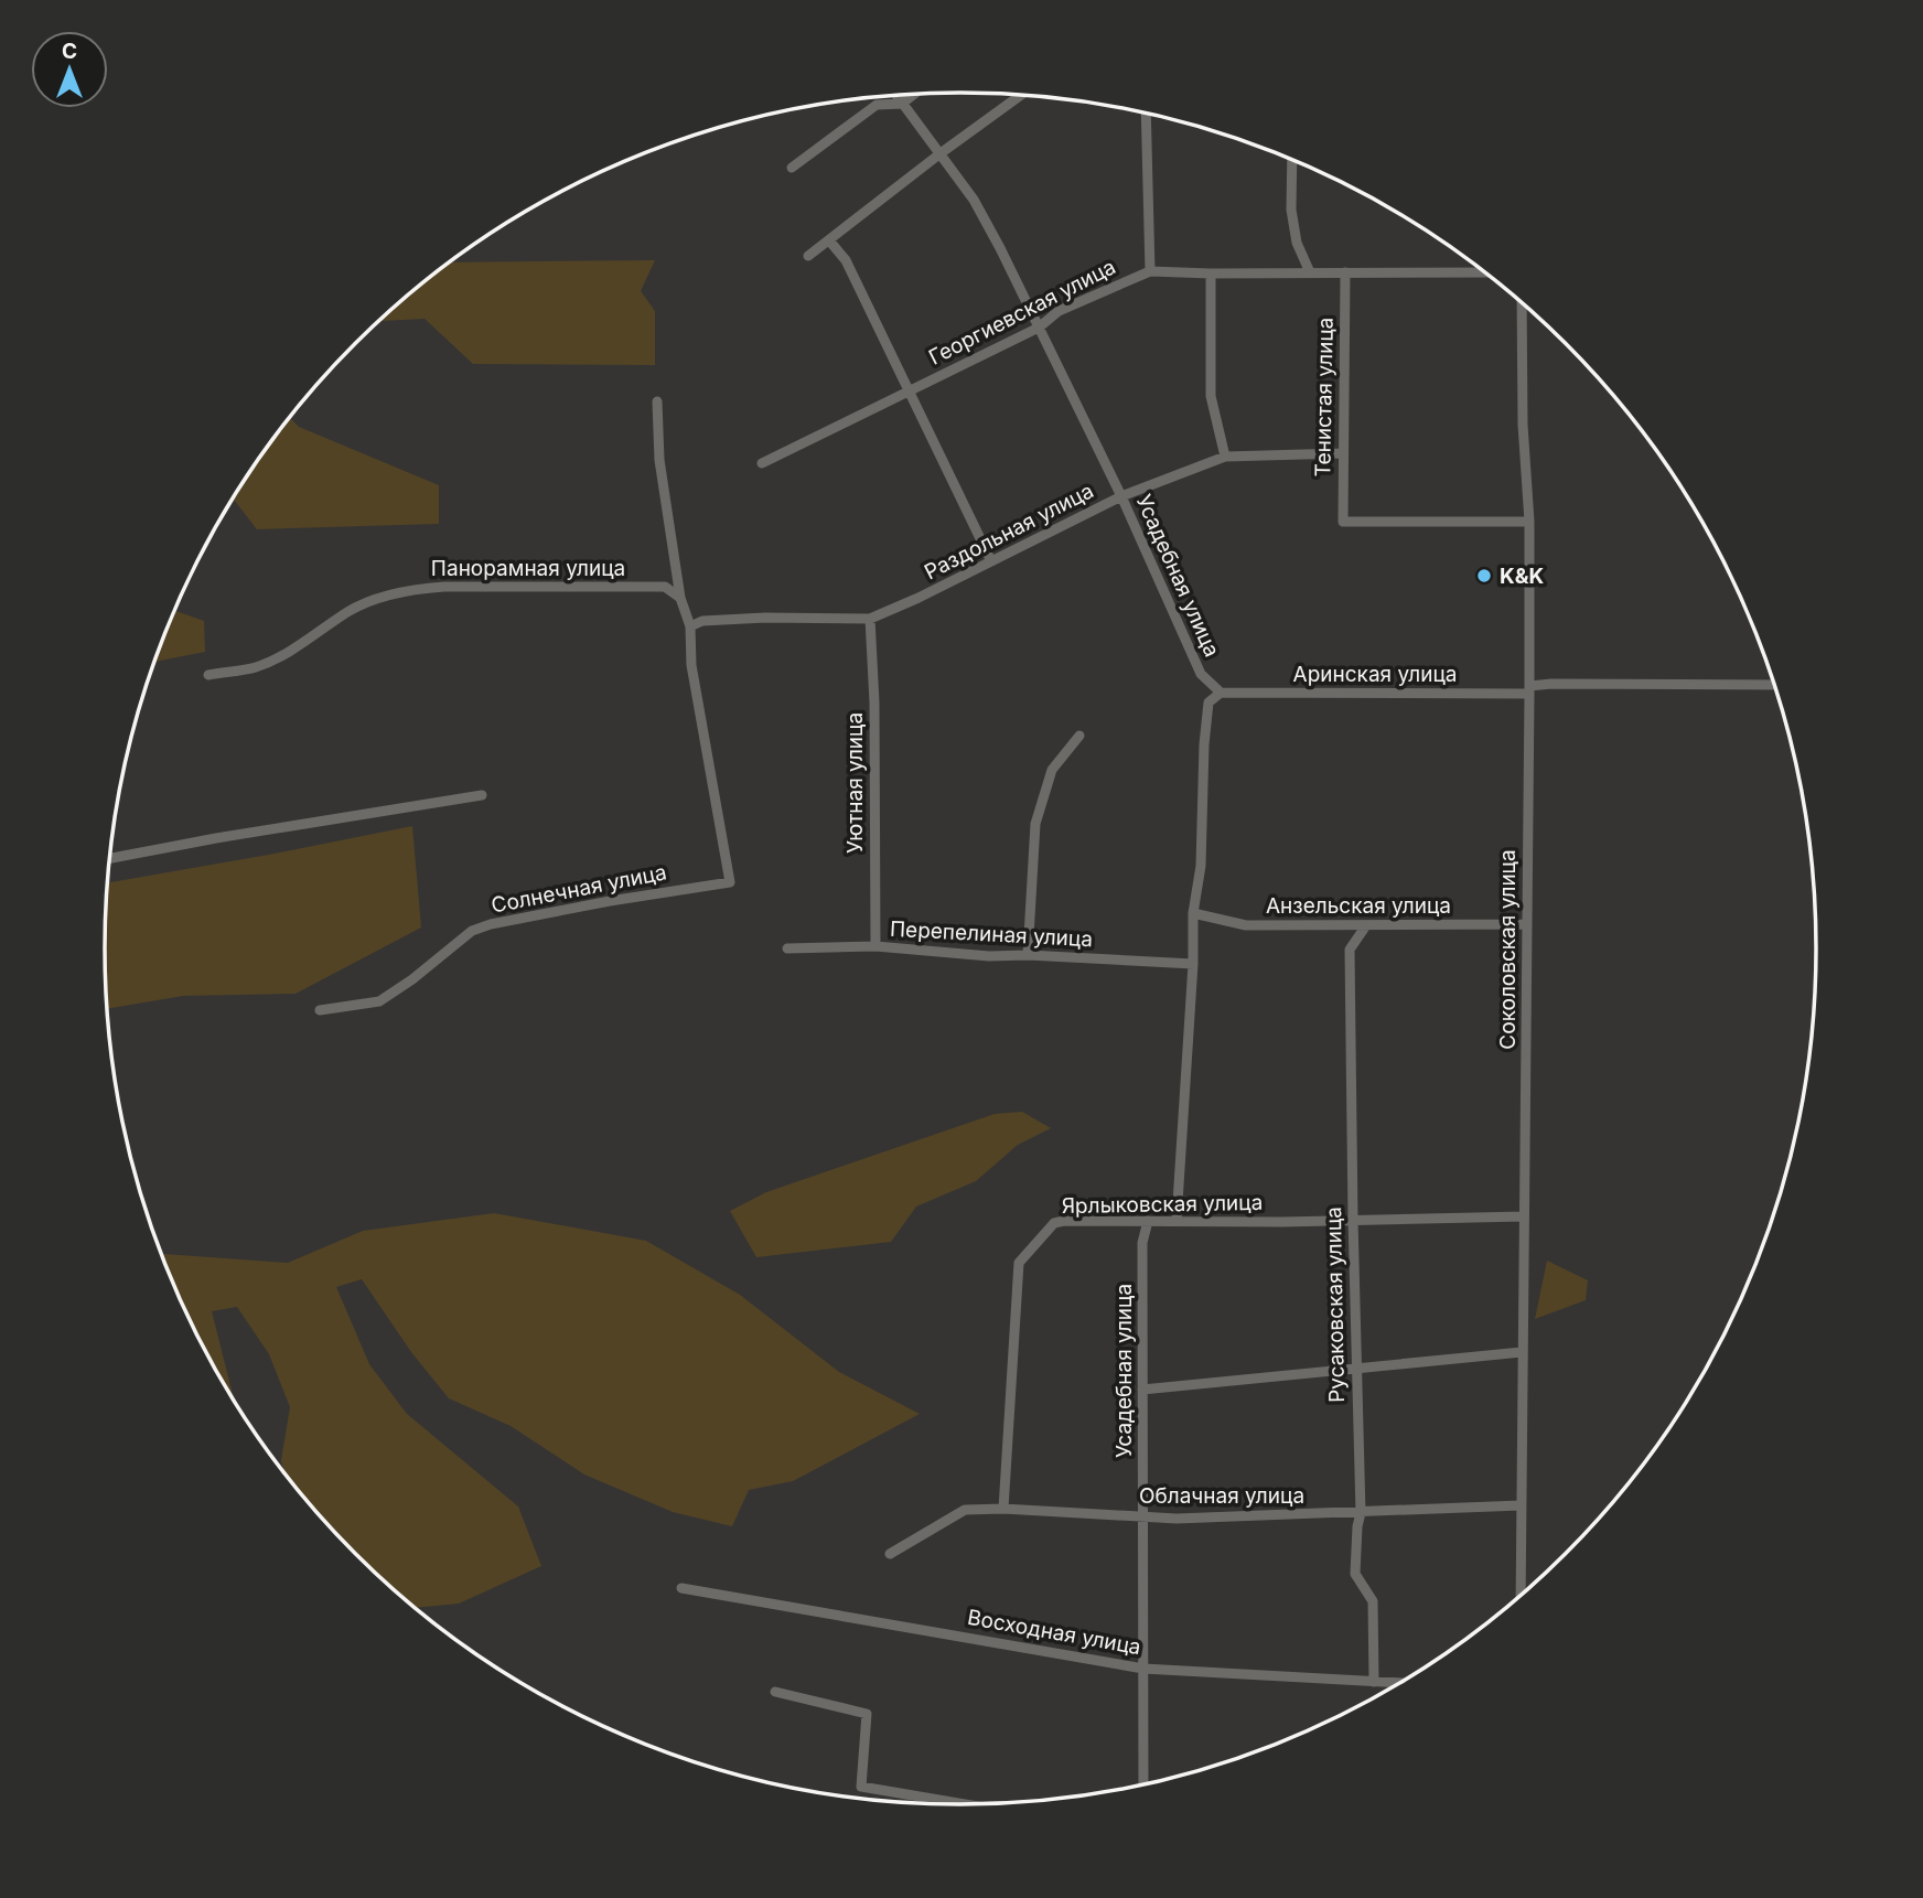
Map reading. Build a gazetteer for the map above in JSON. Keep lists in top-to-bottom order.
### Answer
{
  "streets": {
    "street": [
      "Георгиевская улица",
      "Тенистая улица",
      "Раздольная улица",
      "Панорамная улица",
      "Усадебная улица",
      "Аринская улица",
      "Уютная улица",
      "Солнечная улица",
      "Анзельская улица",
      "Перепелиная улица",
      "Соколовская улица",
      "Ярлыковская улица",
      "Русаковская улица",
      "Облачная улица",
      "Восходная улица"
    ]
  },
  "crossings": [
    ["Георгиевская улица", "Тенистая улица"],
    ["Георгиевская улица", "Усадебная улица"],
    ["Тенистая улица", "Раздольная улица"],
    ["Тенистая улица", "Соколовская улица"],
    ["Раздольная улица", "Усадебная улица"],
    ["Раздольная улица", "Уютная улица"],
    ["Раздольная улица", "Солнечная улица"],
    ["Усадебная улица", "Аринская улица"],
    ["Усадебная улица", "Ярлыковская улица"],
    ["Усадебная улица", "Облачная улица"],
    ["Усадебная улица", "Восходная улица"],
    ["Аринская улица", "Соколовская улица"],
    ["Уютная улица", "Перепелиная улица"],
    ["Анзельская улица", "Соколовская улица"],
    ["Анзельская улица", "Русаковская улица"],
    ["Соколовская улица", "Ярлыковская улица"],
    ["Соколовская улица", "Облачная улица"],
    ["Ярлыковская улица", "Русаковская улица"],
    ["Ярлыковская улица", "Облачная улица"],
    ["Русаковская улица", "Облачная улица"],
    ["Русаковская улица", "Восходная улица"]
  ],
  "places": ["K&K"],
  "north": "top"
}
